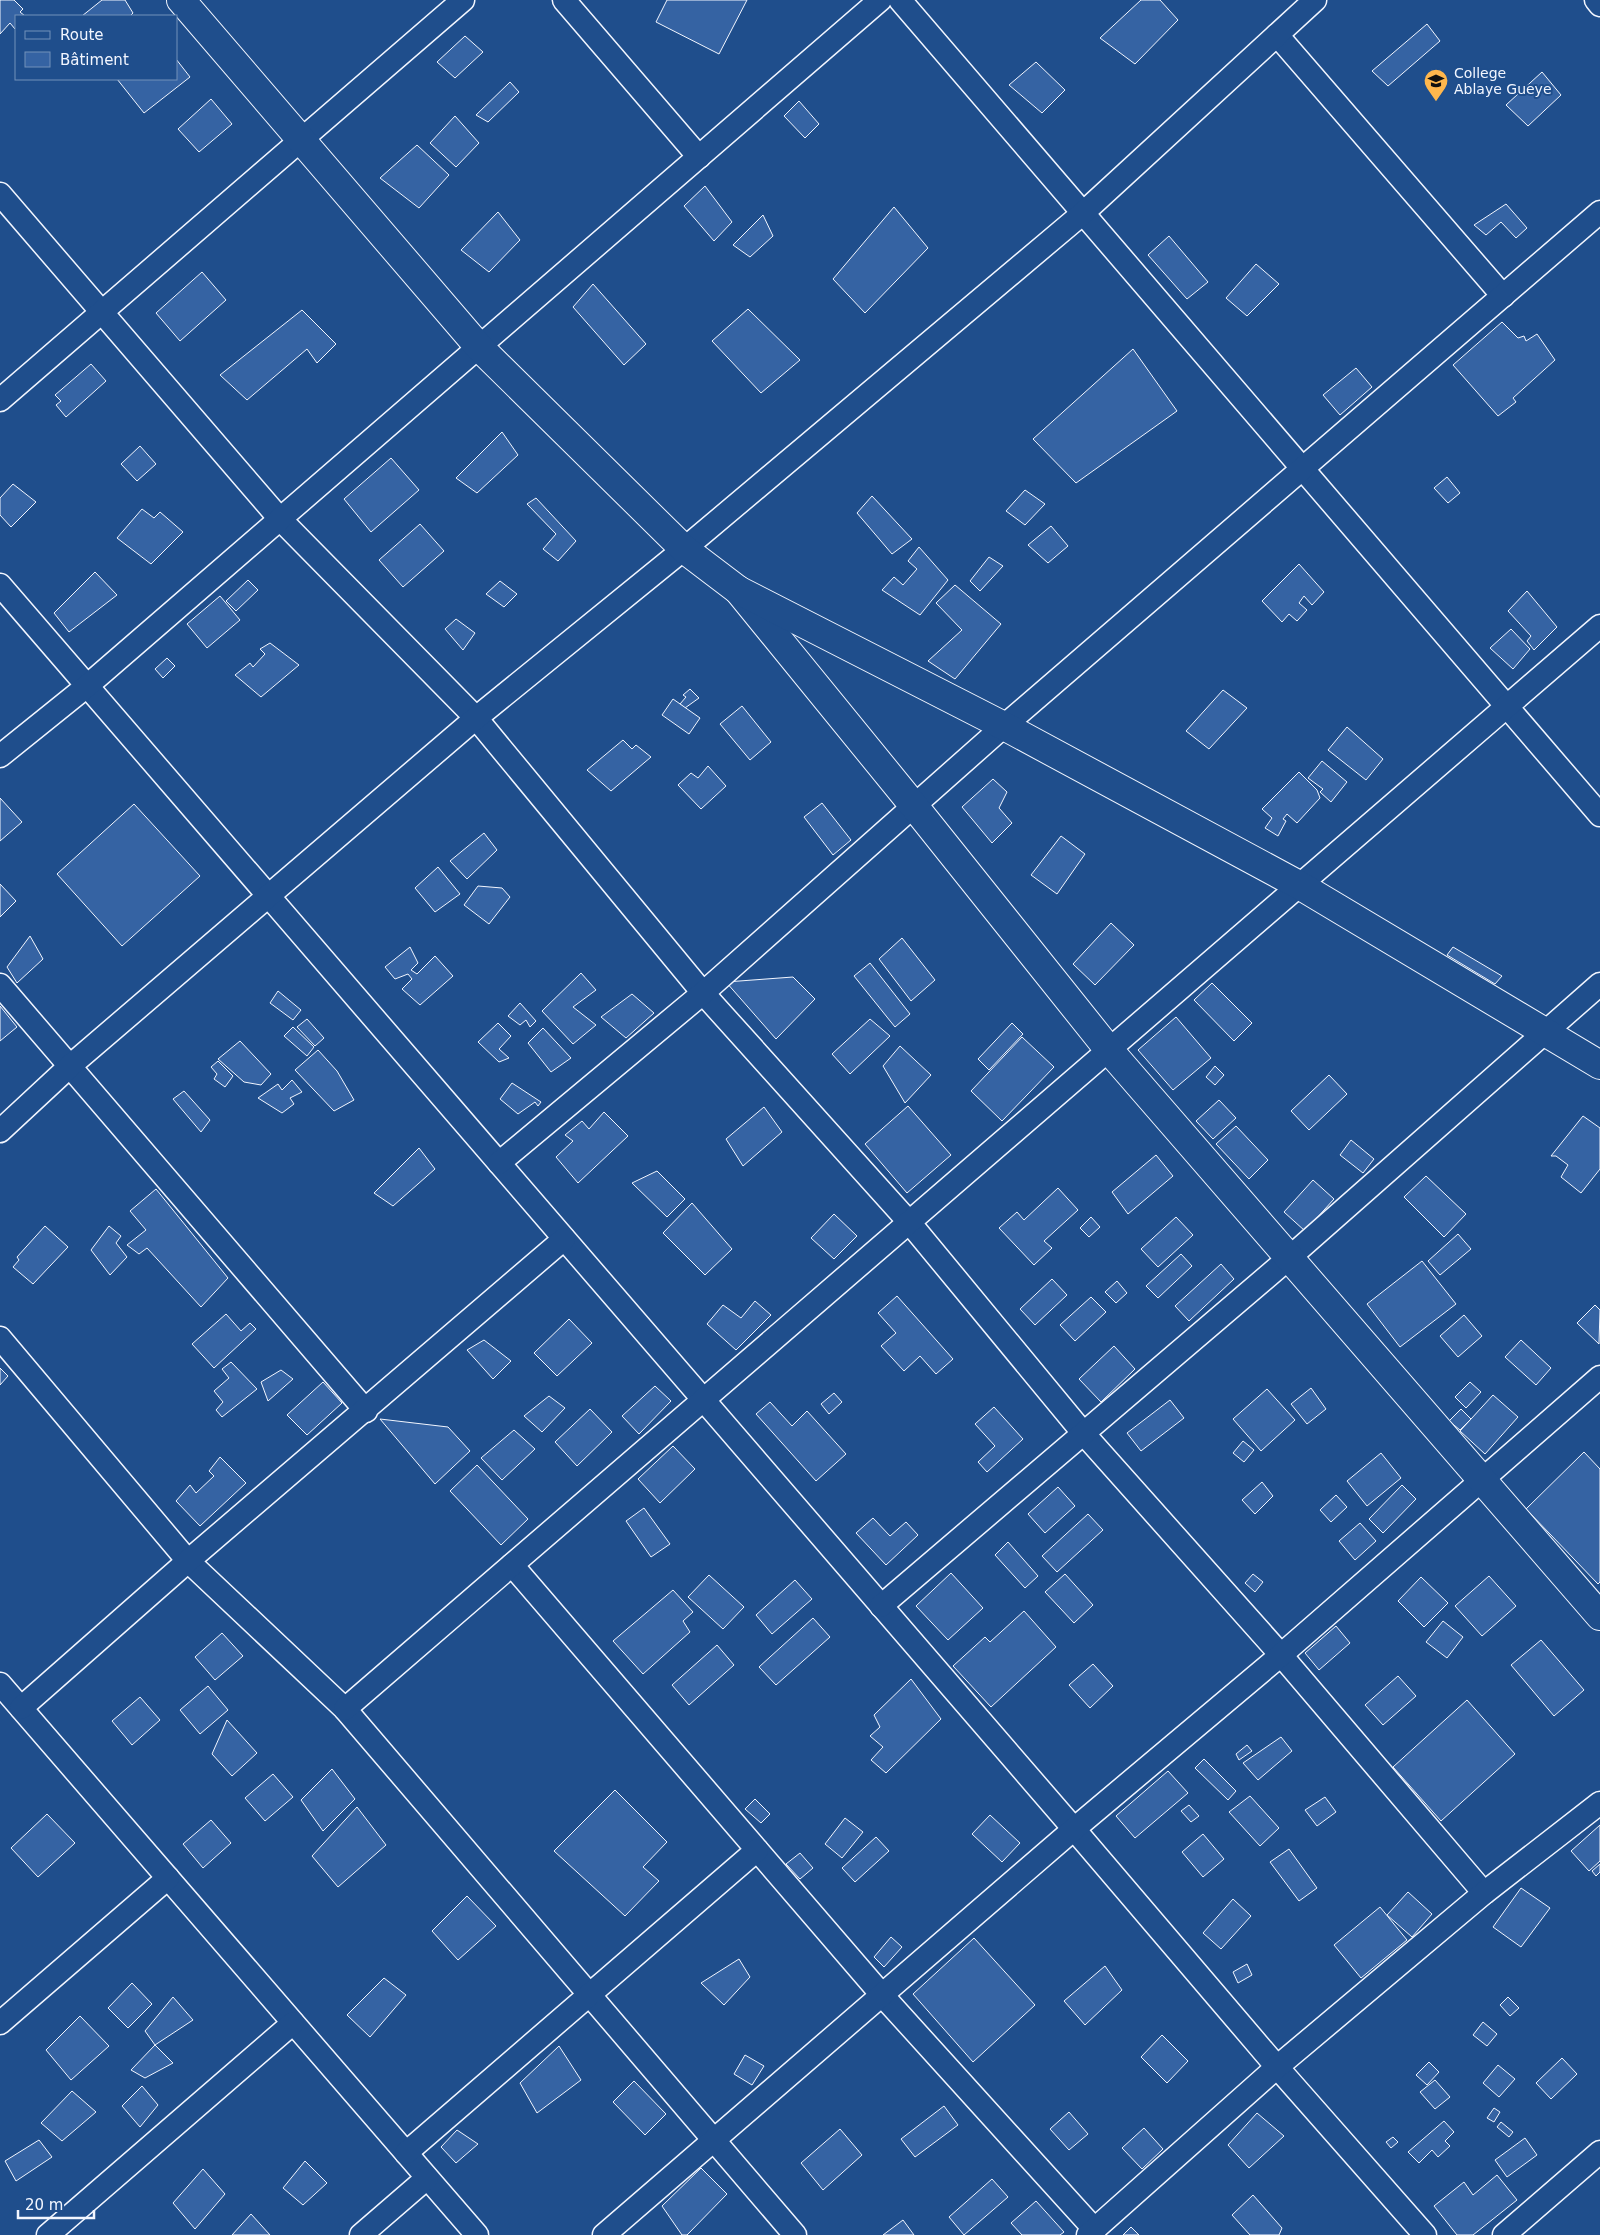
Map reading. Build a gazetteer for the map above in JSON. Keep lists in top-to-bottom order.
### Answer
{
  "places": {
    "school or university": ["College Ablaye Gueye"]
  },
  "legend": ["Route", "Bâtiment"],
  "scale_bar": "20 m"
}
